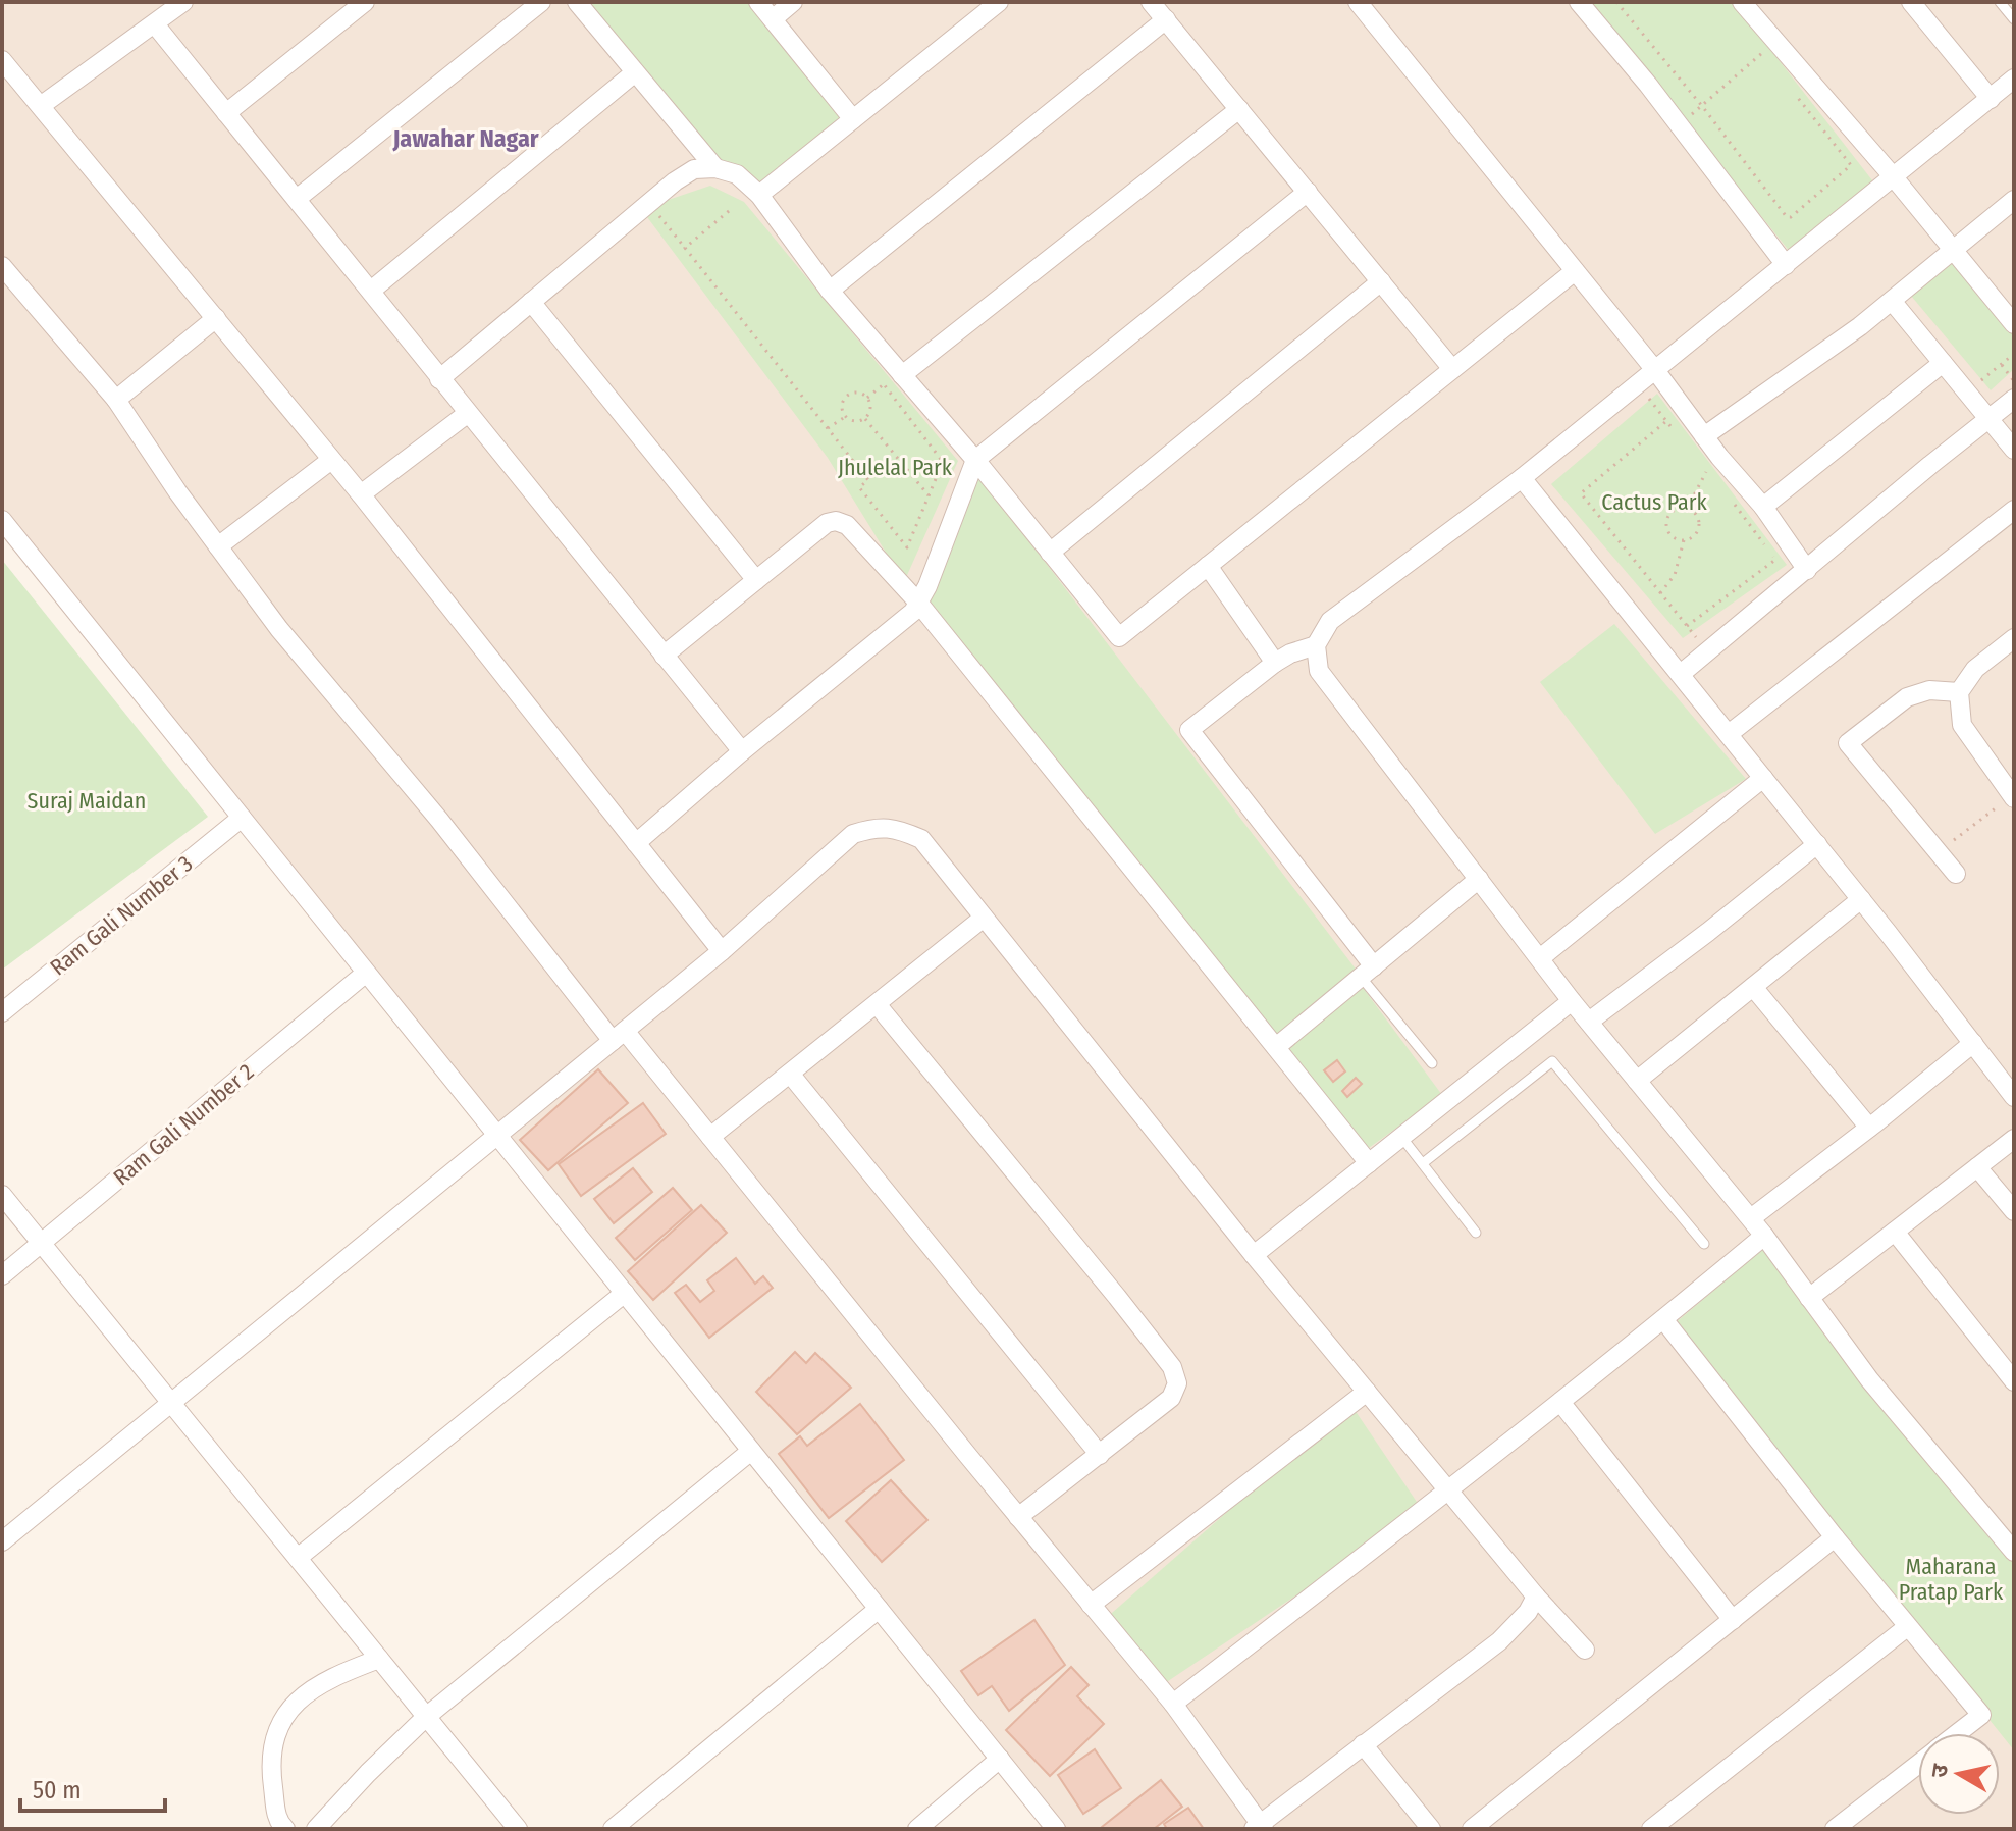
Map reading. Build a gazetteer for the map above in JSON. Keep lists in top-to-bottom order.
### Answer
{
  "streets": {
    "street": ["Ram Gali Number 3", "Ram Gali Number 2"]
  },
  "districts": ["Jawahar Nagar"],
  "parks": [
    "Jhulelal Park",
    "Cactus Park",
    "Suraj Maidan",
    "Maharana Pratap Park"
  ],
  "scale_bar": "50 m",
  "north": "left"
}
